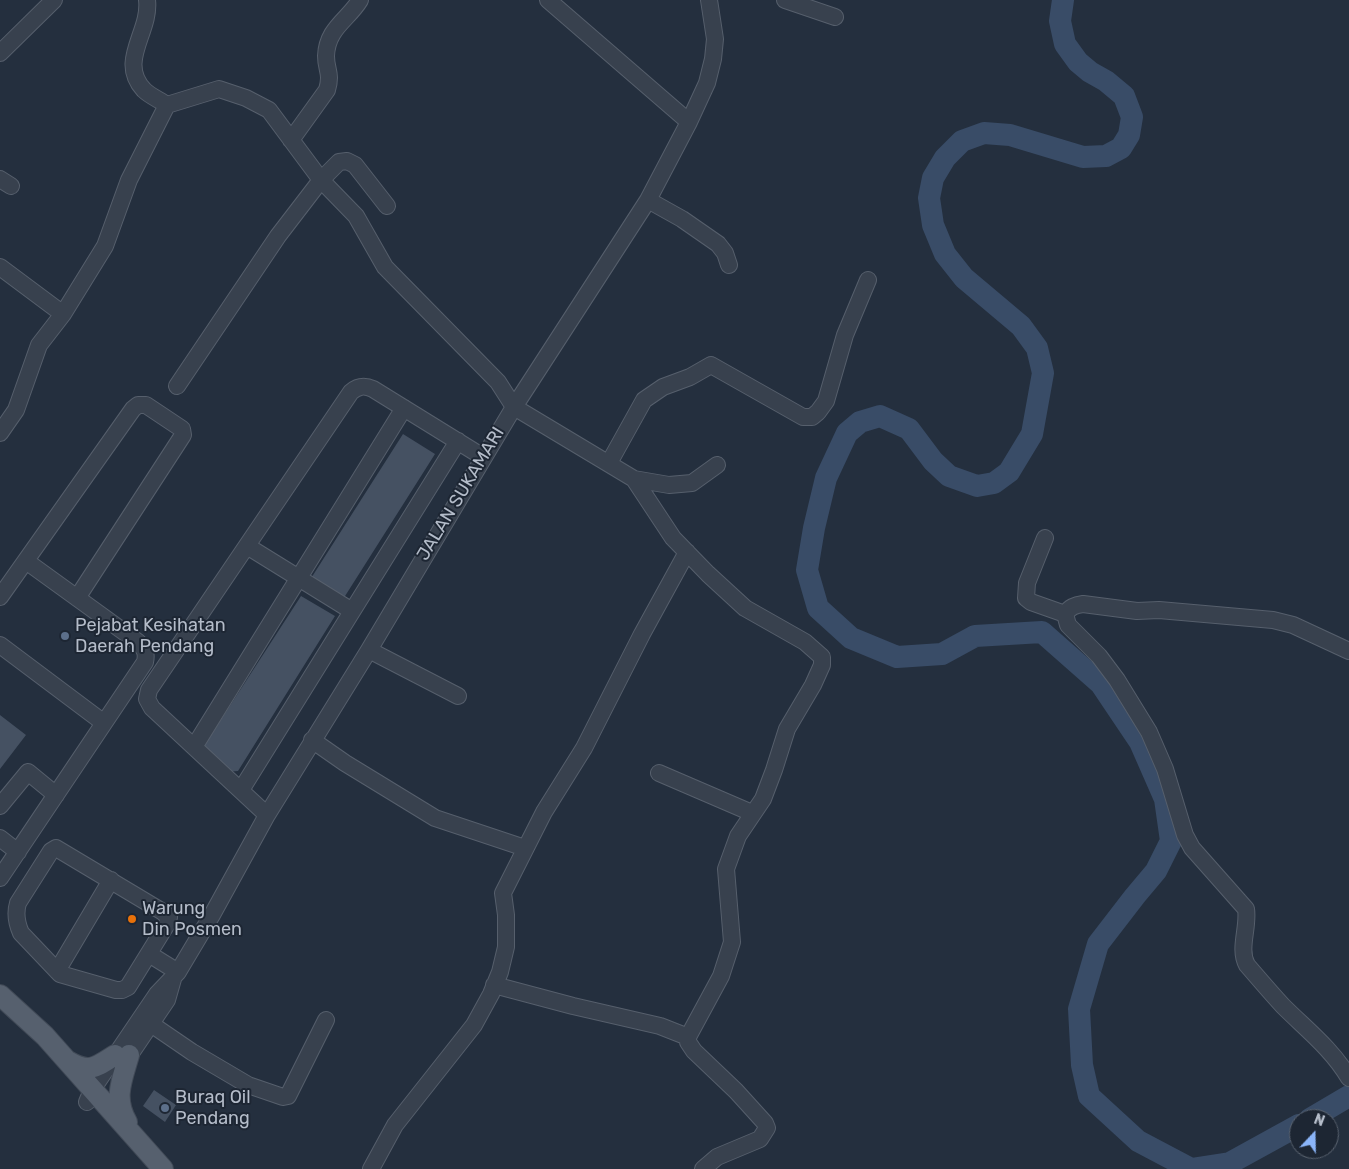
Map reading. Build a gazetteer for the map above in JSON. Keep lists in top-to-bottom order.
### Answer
{
  "streets": {
    "street": ["JALAN SUKAMARI"]
  },
  "places": ["Pejabat Kesihatan Daerah Pendang", "Warung Din Posmen", "Buraq Oil Pendang"],
  "north": "top"
}
